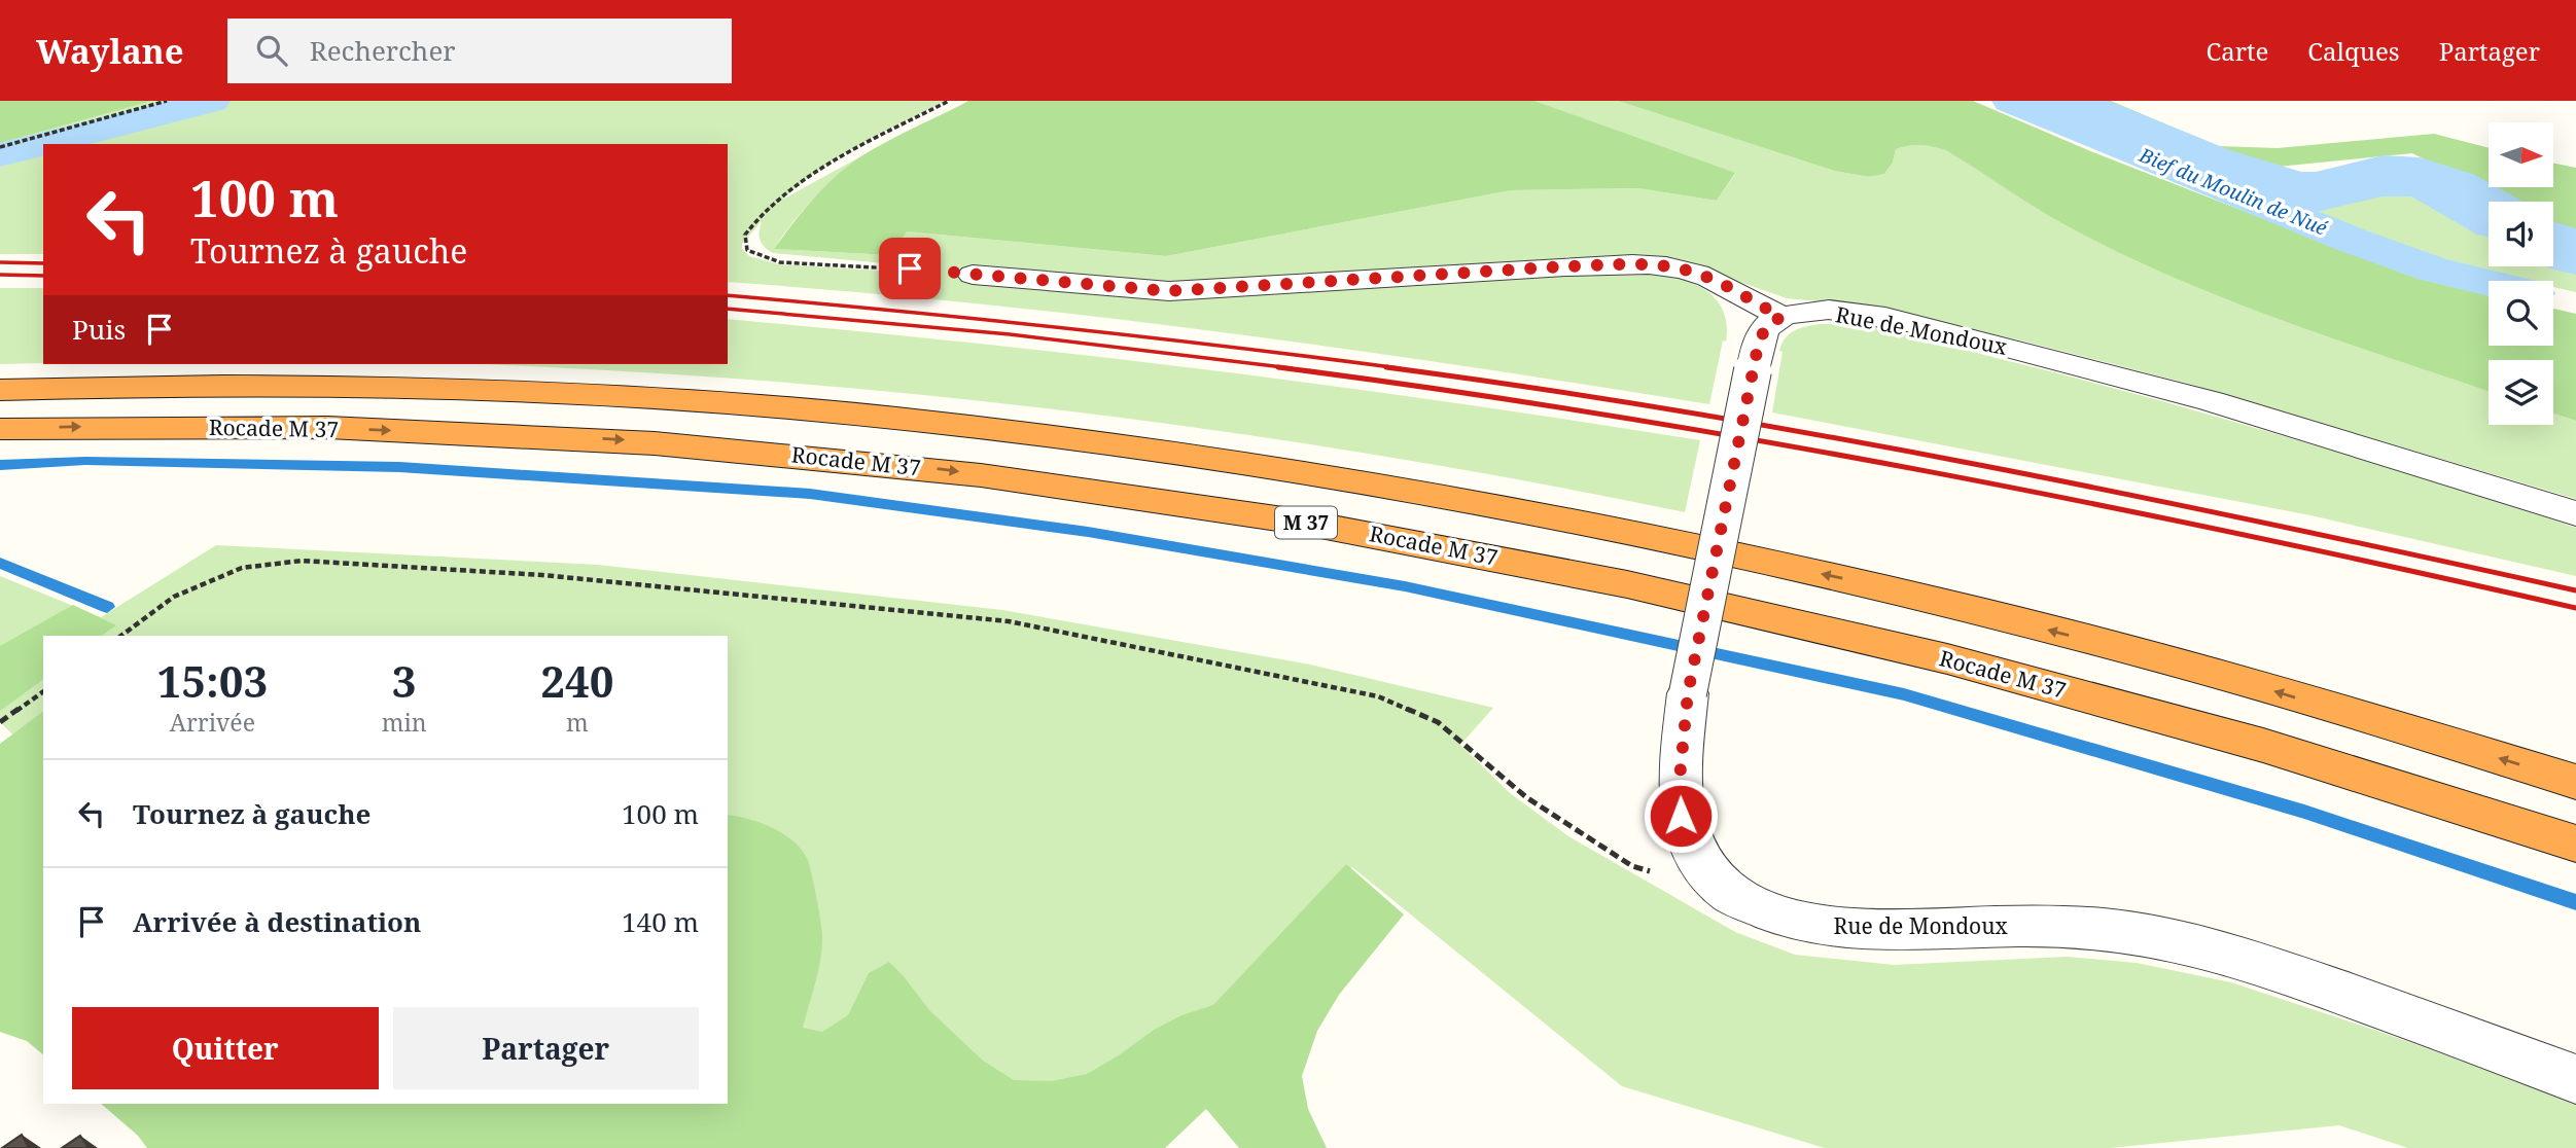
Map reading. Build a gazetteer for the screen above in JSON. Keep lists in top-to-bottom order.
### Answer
{
  "streets": {
    "highway": ["Rocade M 37", "M 37"],
    "street": ["Rue de Mondoux"]
  },
  "water": ["Bief du Moulin de Nué"],
  "north": "right",
  "page": {
    "header": "Waylane",
    "search": "Rechercher",
    "nav": ["Carte", "Calques", "Partager"],
    "turn": ["100 m", "Tournez à gauche"],
    "then": "Puis",
    "eta": [
      "15:03",
      "Arrivée",
      "3",
      "min",
      "240",
      "m"
    ],
    "list": [
      {
        "name": "Tournez à gauche",
        "value": "100 m"
      },
      {
        "name": "Arrivée à destination",
        "value": "140 m"
      }
    ],
    "buttons": ["Quitter", "Partager"]
  }
}
